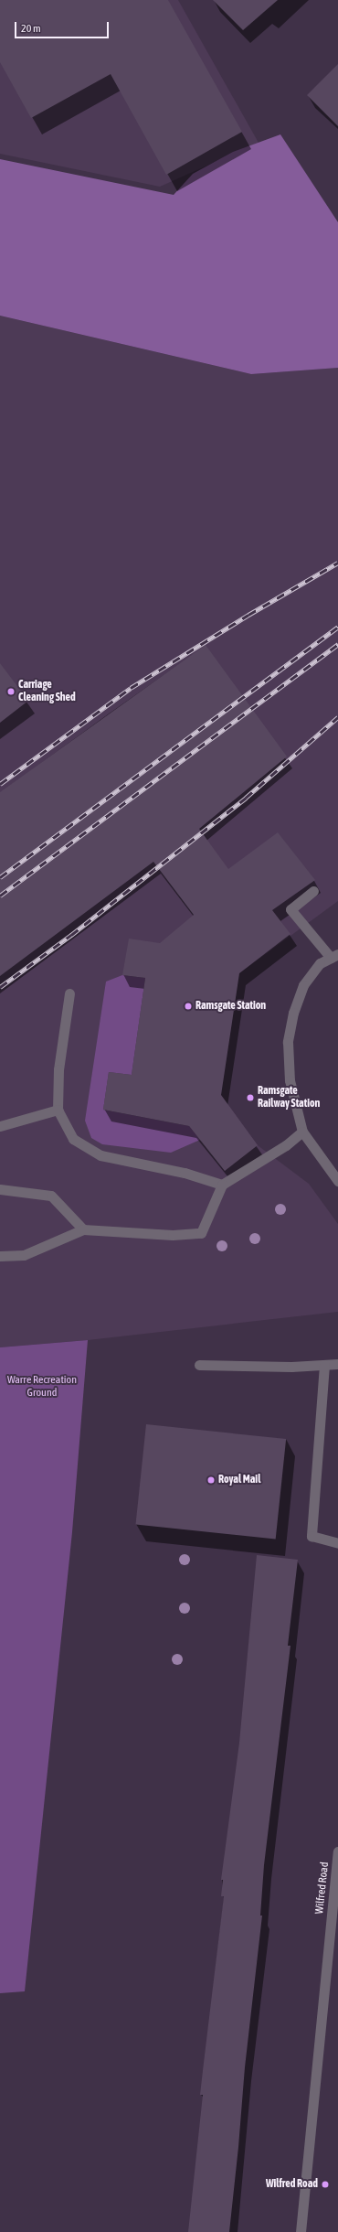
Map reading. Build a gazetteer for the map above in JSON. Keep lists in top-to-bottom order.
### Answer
{
  "streets": {
    "street": ["Wilfred Road"]
  },
  "parks": ["Warre Recreation Ground"],
  "places": [
    "Carriage Cleaning Shed",
    "Ramsgate Station",
    "Ramsgate Railway Station",
    "Royal Mail",
    "Wilfred Road"
  ],
  "scale_bar": "20 m"
}
